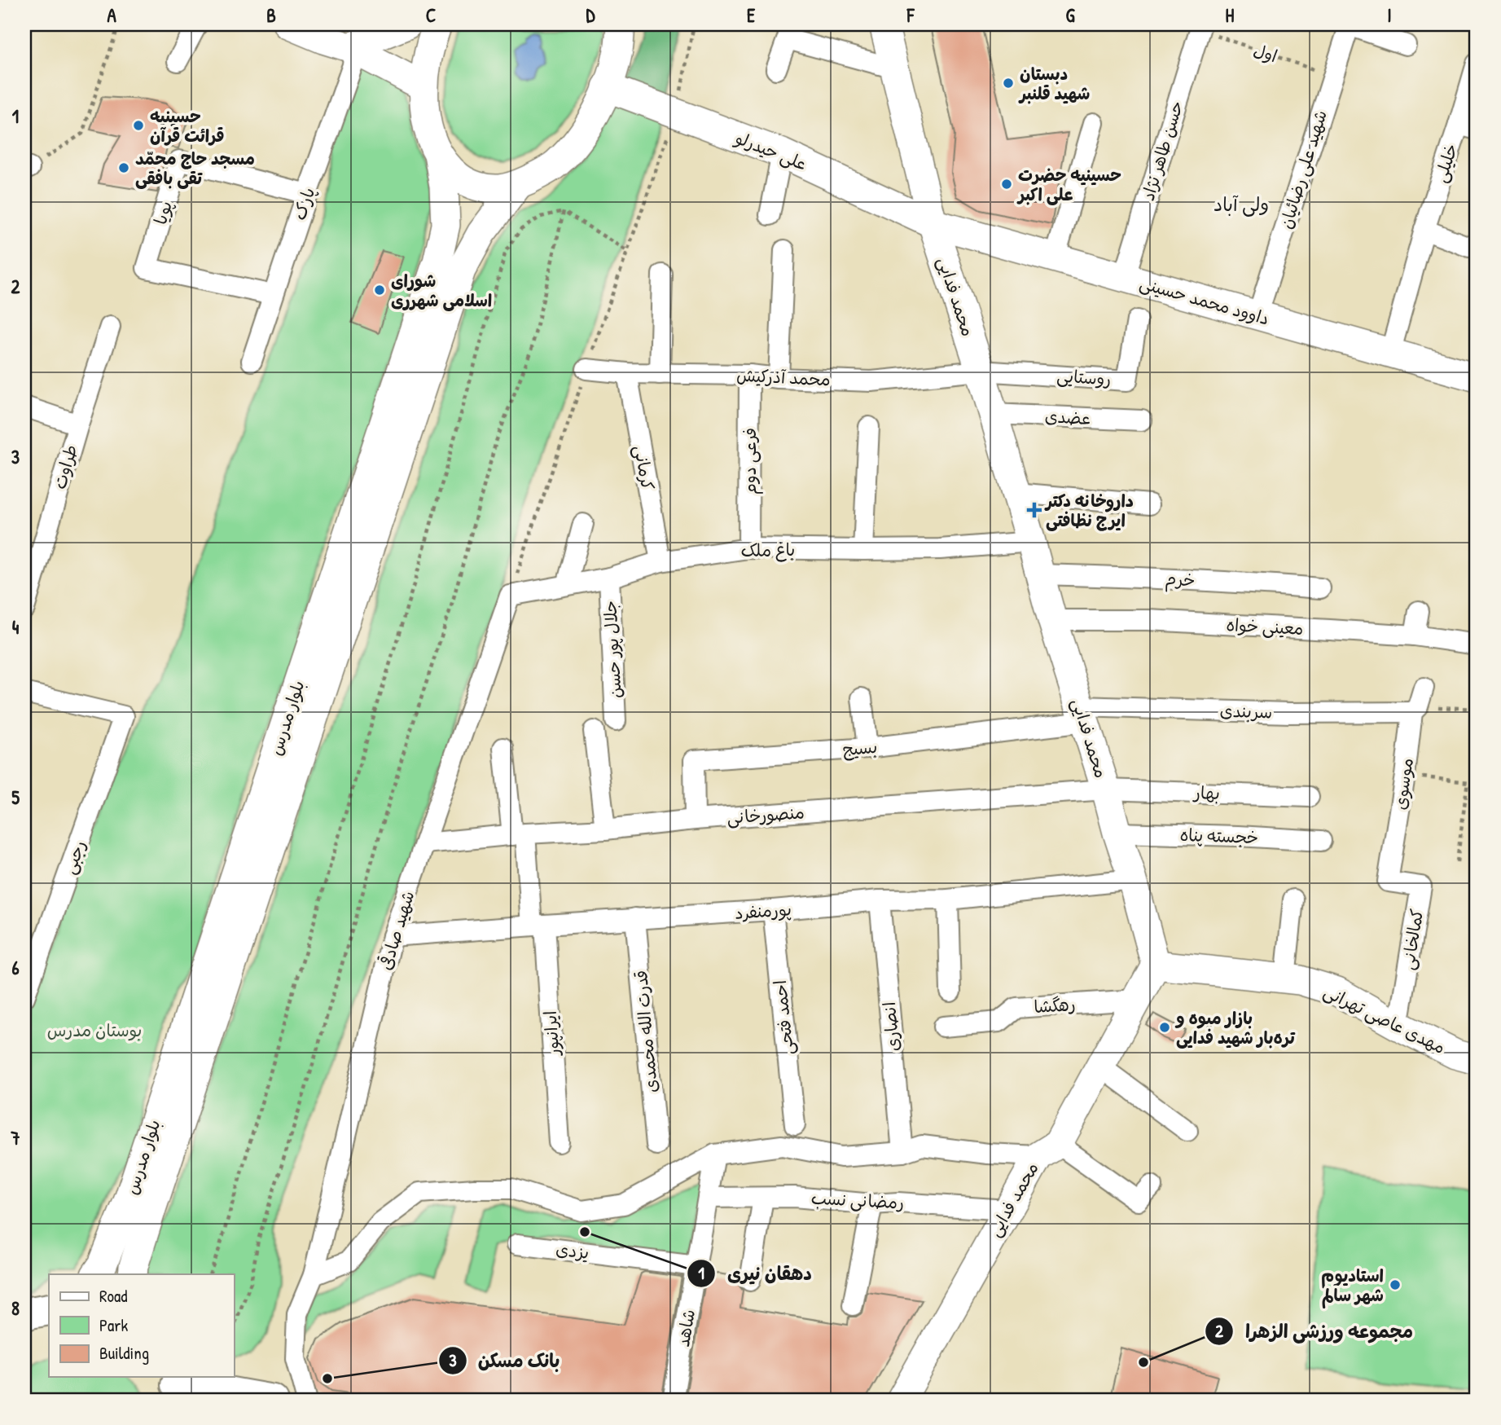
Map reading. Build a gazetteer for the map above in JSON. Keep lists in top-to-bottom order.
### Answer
{
  "streets": {
    "street": [
      "علی حیدرلو",
      "حسن طاهر نژاد",
      "خلیلی",
      "شهید علی رضائیان",
      "پارک",
      "پویا",
      "محمد فدایی",
      "داوود محمد حسینی",
      "محمد آذرکیش",
      "روستایی",
      "عضدی",
      "فرعی دوم",
      "طراوت",
      "کرمانی",
      "باغ ملک",
      "خرم",
      "معینی خواه",
      "جلال پور حسن",
      "سربندی",
      "بلوار مدرس",
      "بسیج",
      "موسوی",
      "بهار",
      "منصورخانی",
      "خجسته پناه",
      "رجبی",
      "پورمنفرد",
      "شهید صادقی",
      "کمالخانی",
      "رهگشا",
      "احمد فتحی",
      "مهدی عاصی تهرانی",
      "انصاری",
      "قدرت الله محمدی",
      "ایرانپور",
      "رمضانی نسب",
      "یزدی",
      "شاهد"
    ],
    "path": ["اول"]
  },
  "crossings": [
    ["اول", "حسن طاهر نژاد"],
    ["اول", "شهید علی رضائیان"],
    ["علی حیدرلو", "محمد فدایی"],
    ["علی حیدرلو", "داوود محمد حسینی"],
    ["حسن طاهر نژاد", "داوود محمد حسینی"],
    ["خلیلی", "داوود محمد حسینی"],
    ["شهید علی رضائیان", "داوود محمد حسینی"],
    ["پارک", "پویا"],
    ["محمد فدایی", "داوود محمد حسینی"],
    ["محمد فدایی", "محمد آذرکیش"],
    ["محمد فدایی", "روستایی"],
    ["محمد فدایی", "عضدی"],
    ["محمد فدایی", "باغ ملک"],
    ["محمد فدایی", "خرم"],
    ["محمد فدایی", "معینی خواه"],
    ["محمد فدایی", "سربندی"],
    ["محمد فدایی", "بسیج"],
    ["محمد فدایی", "بهار"],
    ["محمد فدایی", "منصورخانی"],
    ["محمد فدایی", "خجسته پناه"],
    ["محمد فدایی", "پورمنفرد"],
    ["محمد فدایی", "رهگشا"],
    ["محمد فدایی", "مهدی عاصی تهرانی"],
    ["محمد فدایی", "رمضانی نسب"],
    ["محمد آذرکیش", "روستایی"],
    ["محمد آذرکیش", "فرعی دوم"],
    ["محمد آذرکیش", "کرمانی"],
    ["فرعی دوم", "باغ ملک"],
    ["کرمانی", "باغ ملک"],
    ["باغ ملک", "جلال پور حسن"],
    ["باغ ملک", "شهید صادقی"],
    ["سربندی", "بسیج"],
    ["سربندی", "موسوی"],
    ["بسیج", "منصورخانی"],
    ["موسوی", "کمالخانی"],
    ["بهار", "منصورخانی"],
    ["منصورخانی", "شهید صادقی"],
    ["منصورخانی", "ایرانپور"],
    ["پورمنفرد", "شهید صادقی"],
    ["پورمنفرد", "احمد فتحی"],
    ["پورمنفرد", "انصاری"],
    ["پورمنفرد", "قدرت الله محمدی"],
    ["پورمنفرد", "ایرانپور"],
    ["کمالخانی", "مهدی عاصی تهرانی"],
    ["رمضانی نسب", "شاهد"],
    ["یزدی", "شاهد"]
  ],
  "districts": ["ولی آباد"],
  "parks": ["بوستان مدرس"],
  "places": {
    "other": [
      "دبستان شهید قلنبر",
      "حسینیه قرائت قرآن",
      "مسجد حاج محمّد تقی بافقی",
      "حسینیه حضرت علی اکبر",
      "شورای اسلامی شهرری",
      "بازار میوه و تره‌بار شهید فدایی",
      "دهقان نیری",
      "استادیوم شهر سالم",
      "مجموعه ورزشی الزهرا",
      "بانک مسکن"
    ],
    "health": ["داروخانه دکتر ایرج نظافتی"]
  },
  "legend": ["Road", "Park", "Building"],
  "grid": {
    "columns": [
      "A",
      "B",
      "C",
      "D",
      "E",
      "F",
      "G",
      "H",
      "I"
    ],
    "rows": [
      "1",
      "2",
      "3",
      "4",
      "5",
      "6",
      "7",
      "8"
    ]
  }
}
